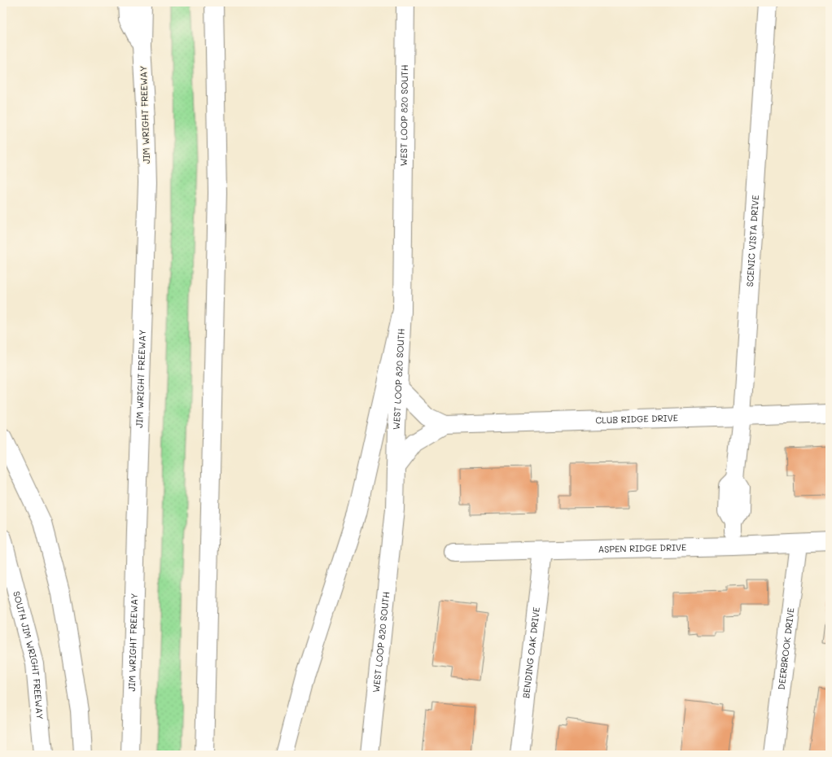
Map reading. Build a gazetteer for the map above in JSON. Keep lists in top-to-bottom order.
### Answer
{
  "streets": {
    "main road": [
      "JIM WRIGHT FREEWAY",
      "WEST LOOP 820 SOUTH",
      "SCENIC VISTA DRIVE",
      "CLUB RIDGE DRIVE",
      "ASPEN RIDGE DRIVE",
      "DEERBROOK DRIVE",
      "BENDING OAK DRIVE",
      "SOUTH JIM WRIGHT FREEWAY"
    ]
  },
  "crossings": [
    ["SCENIC VISTA DRIVE", "CLUB RIDGE DRIVE"],
    ["SCENIC VISTA DRIVE", "ASPEN RIDGE DRIVE"],
    ["ASPEN RIDGE DRIVE", "DEERBROOK DRIVE"],
    ["ASPEN RIDGE DRIVE", "BENDING OAK DRIVE"]
  ]
}
